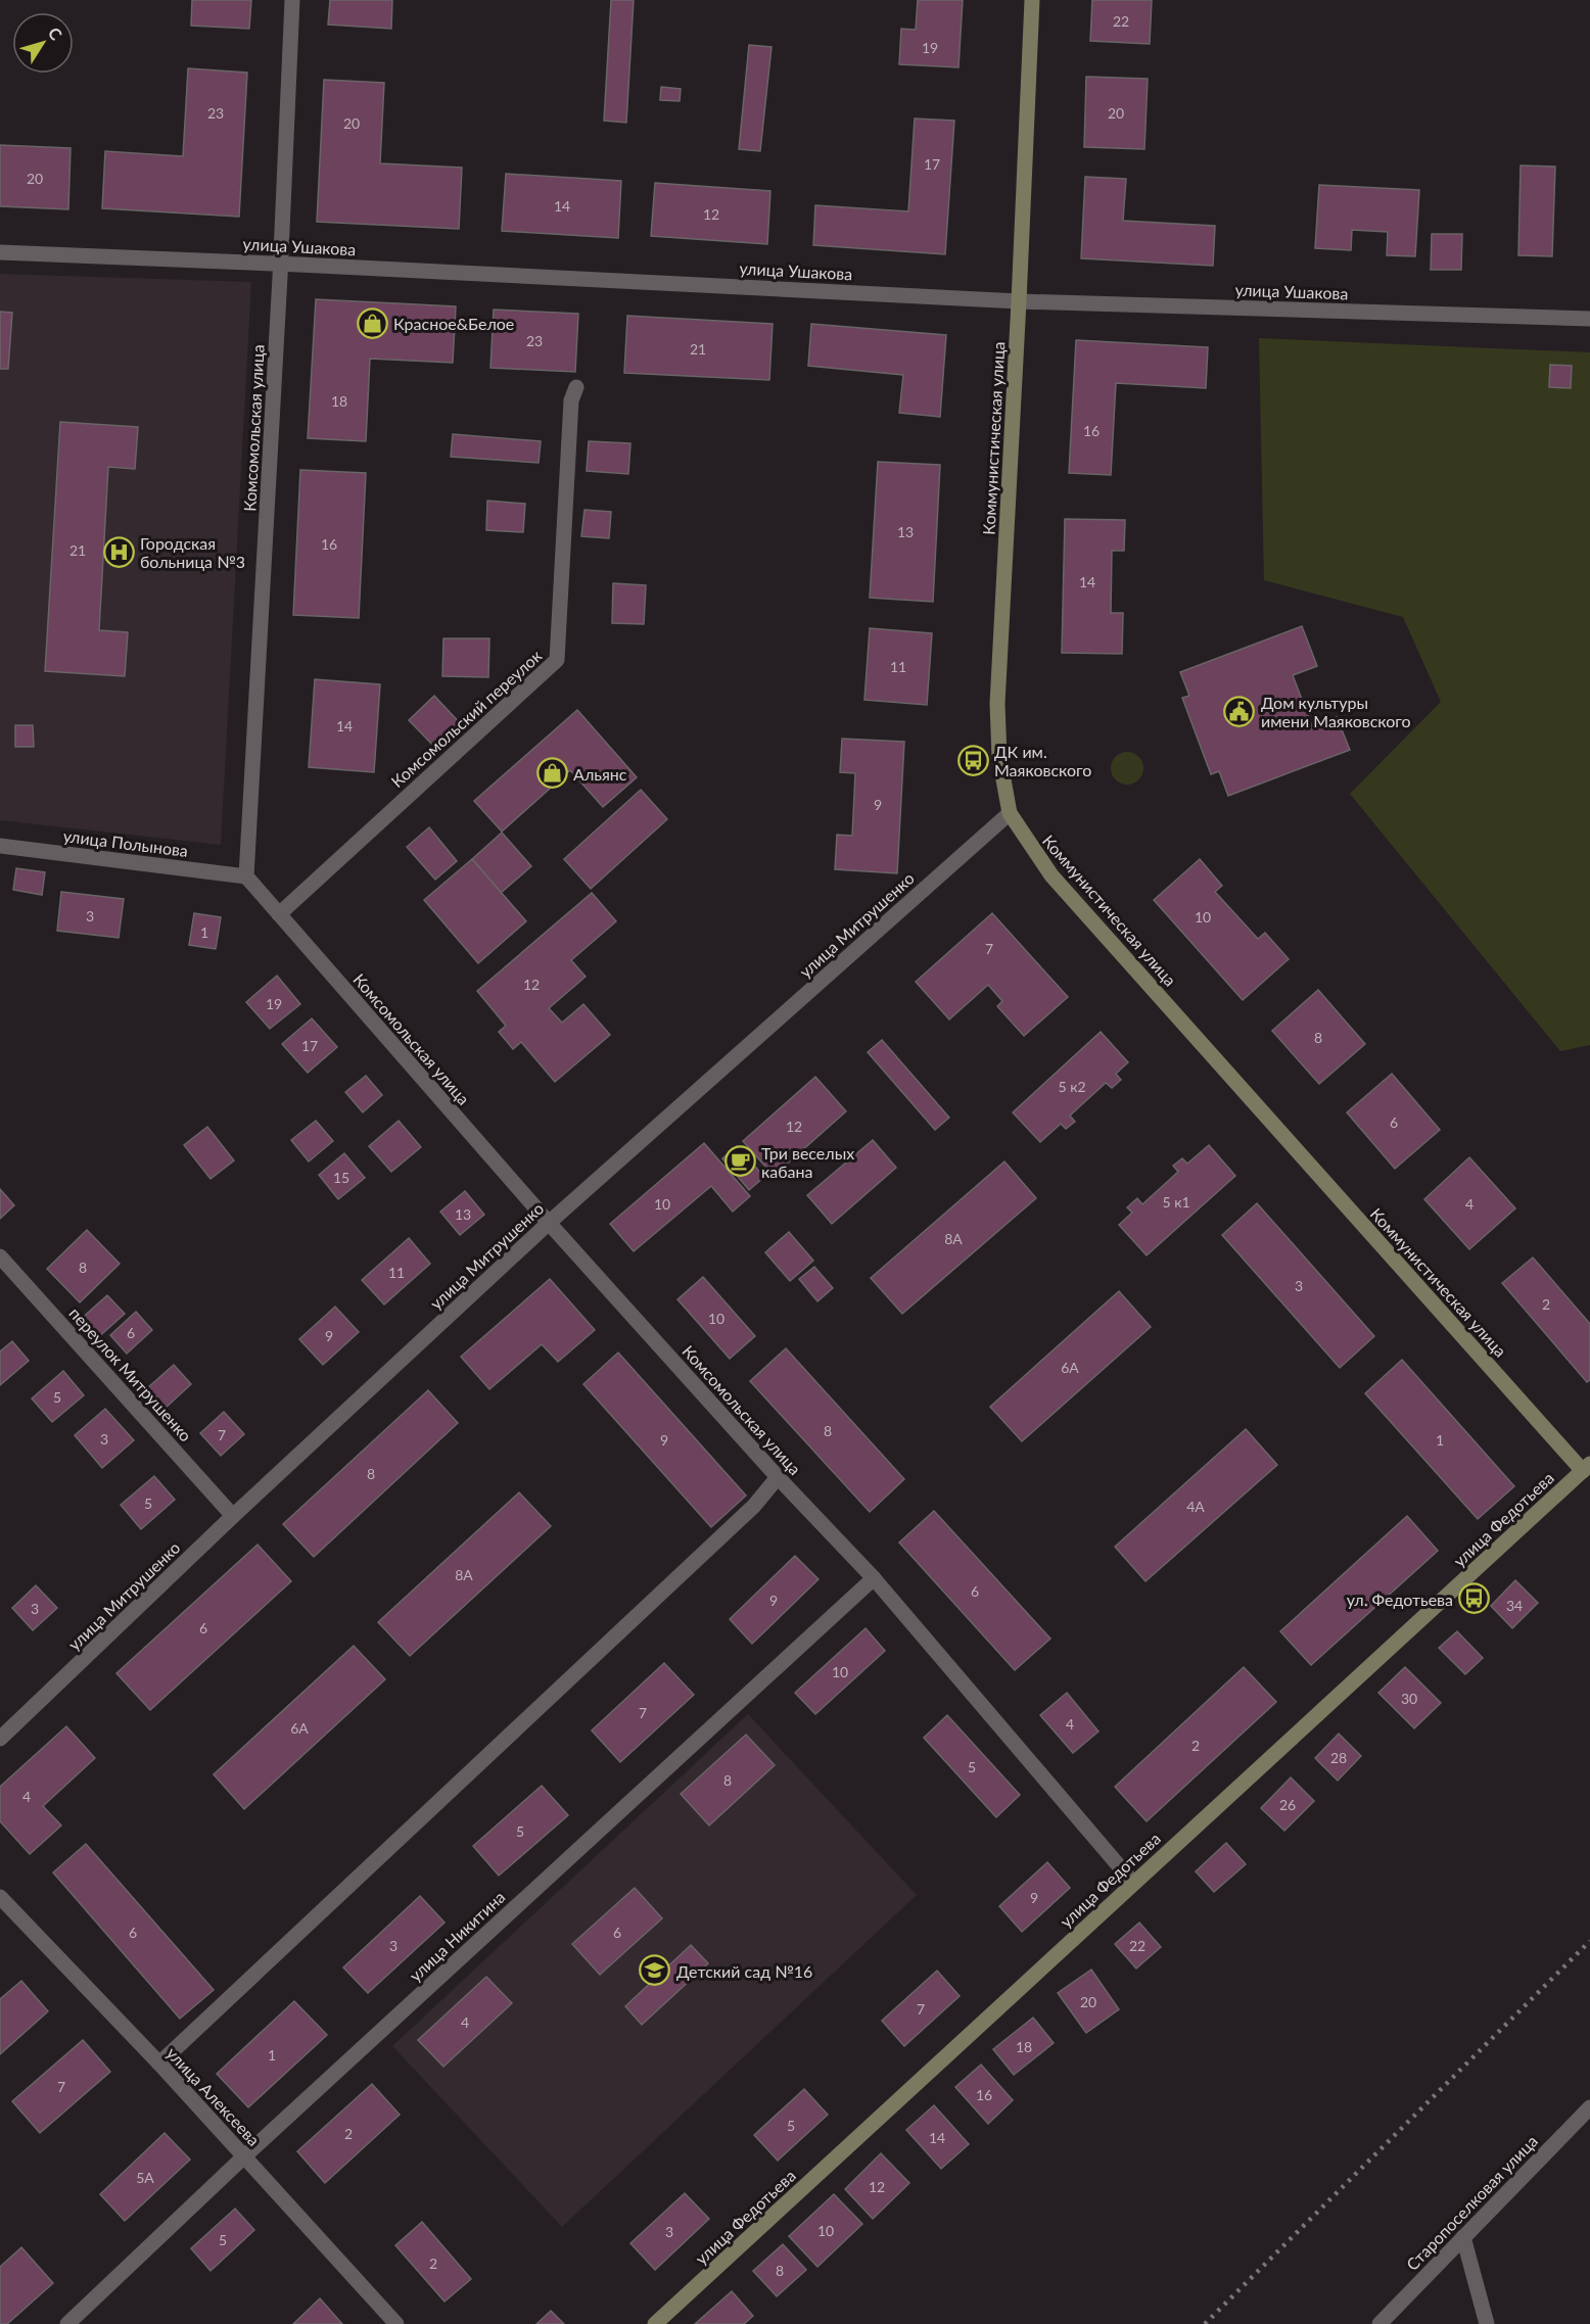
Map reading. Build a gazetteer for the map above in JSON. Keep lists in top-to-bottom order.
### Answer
{
  "streets": {
    "main road": ["Коммунистическая улица", "улица Федотьева"],
    "street": [
      "улица Ушакова",
      "Комсомольская улица",
      "Комсомольский переулок",
      "улица Полынова",
      "улица Митрушенко",
      "переулок Митрушенко",
      "улица Никитина",
      "улица Алексеева",
      "Старопоселковая улица"
    ]
  },
  "crossings": [
    ["улица Ушакова", "Комсомольская улица"],
    ["улица Ушакова", "Коммунистическая улица"],
    ["Комсомольская улица", "Комсомольский переулок"],
    ["Комсомольская улица", "улица Полынова"],
    ["Комсомольская улица", "улица Митрушенко"],
    ["Комсомольская улица", "улица Федотьева"],
    ["Комсомольская улица", "улица Никитина"],
    ["Коммунистическая улица", "улица Митрушенко"],
    ["Коммунистическая улица", "улица Федотьева"],
    ["улица Митрушенко", "переулок Митрушенко"],
    ["улица Никитина", "улица Алексеева"]
  ],
  "places": {
    "shop": ["Красное&Белое", "Альянс"],
    "hospital": ["Городская больница №3"],
    "public building": ["Дом культуры имени Маяковского"],
    "bus stop": ["ДК им. Маяковского", "ул. Федотьева"],
    "cafe": ["Три веселых кабана"],
    "school or university": ["Детский сад №16"]
  },
  "house_numbers": [
    "22",
    "19",
    "23",
    "20",
    "20",
    "17",
    "20",
    "14",
    "12",
    "23",
    "21",
    "18",
    "16",
    "13",
    "16",
    "21",
    "14",
    "11",
    "14",
    "9",
    "3",
    "10",
    "1",
    "7",
    "12",
    "19",
    "8",
    "17",
    "5 к2",
    "6",
    "12",
    "15",
    "5 к1",
    "10",
    "4",
    "13",
    "8А",
    "8",
    "11",
    "3",
    "2",
    "10",
    "6",
    "9",
    "6А",
    "5",
    "8",
    "7",
    "3",
    "9",
    "1",
    "8",
    "5",
    "4А",
    "8А",
    "6",
    "9",
    "34",
    "3",
    "6",
    "10",
    "30",
    "7",
    "4",
    "6А",
    "2",
    "28",
    "5",
    "8",
    "4",
    "26",
    "5",
    "9",
    "6",
    "6",
    "3",
    "22",
    "20",
    "7",
    "4",
    "18",
    "1",
    "7",
    "16",
    "5",
    "2",
    "14",
    "5А",
    "12",
    "10",
    "3",
    "5",
    "2",
    "8"
  ],
  "north": "top right"
}
